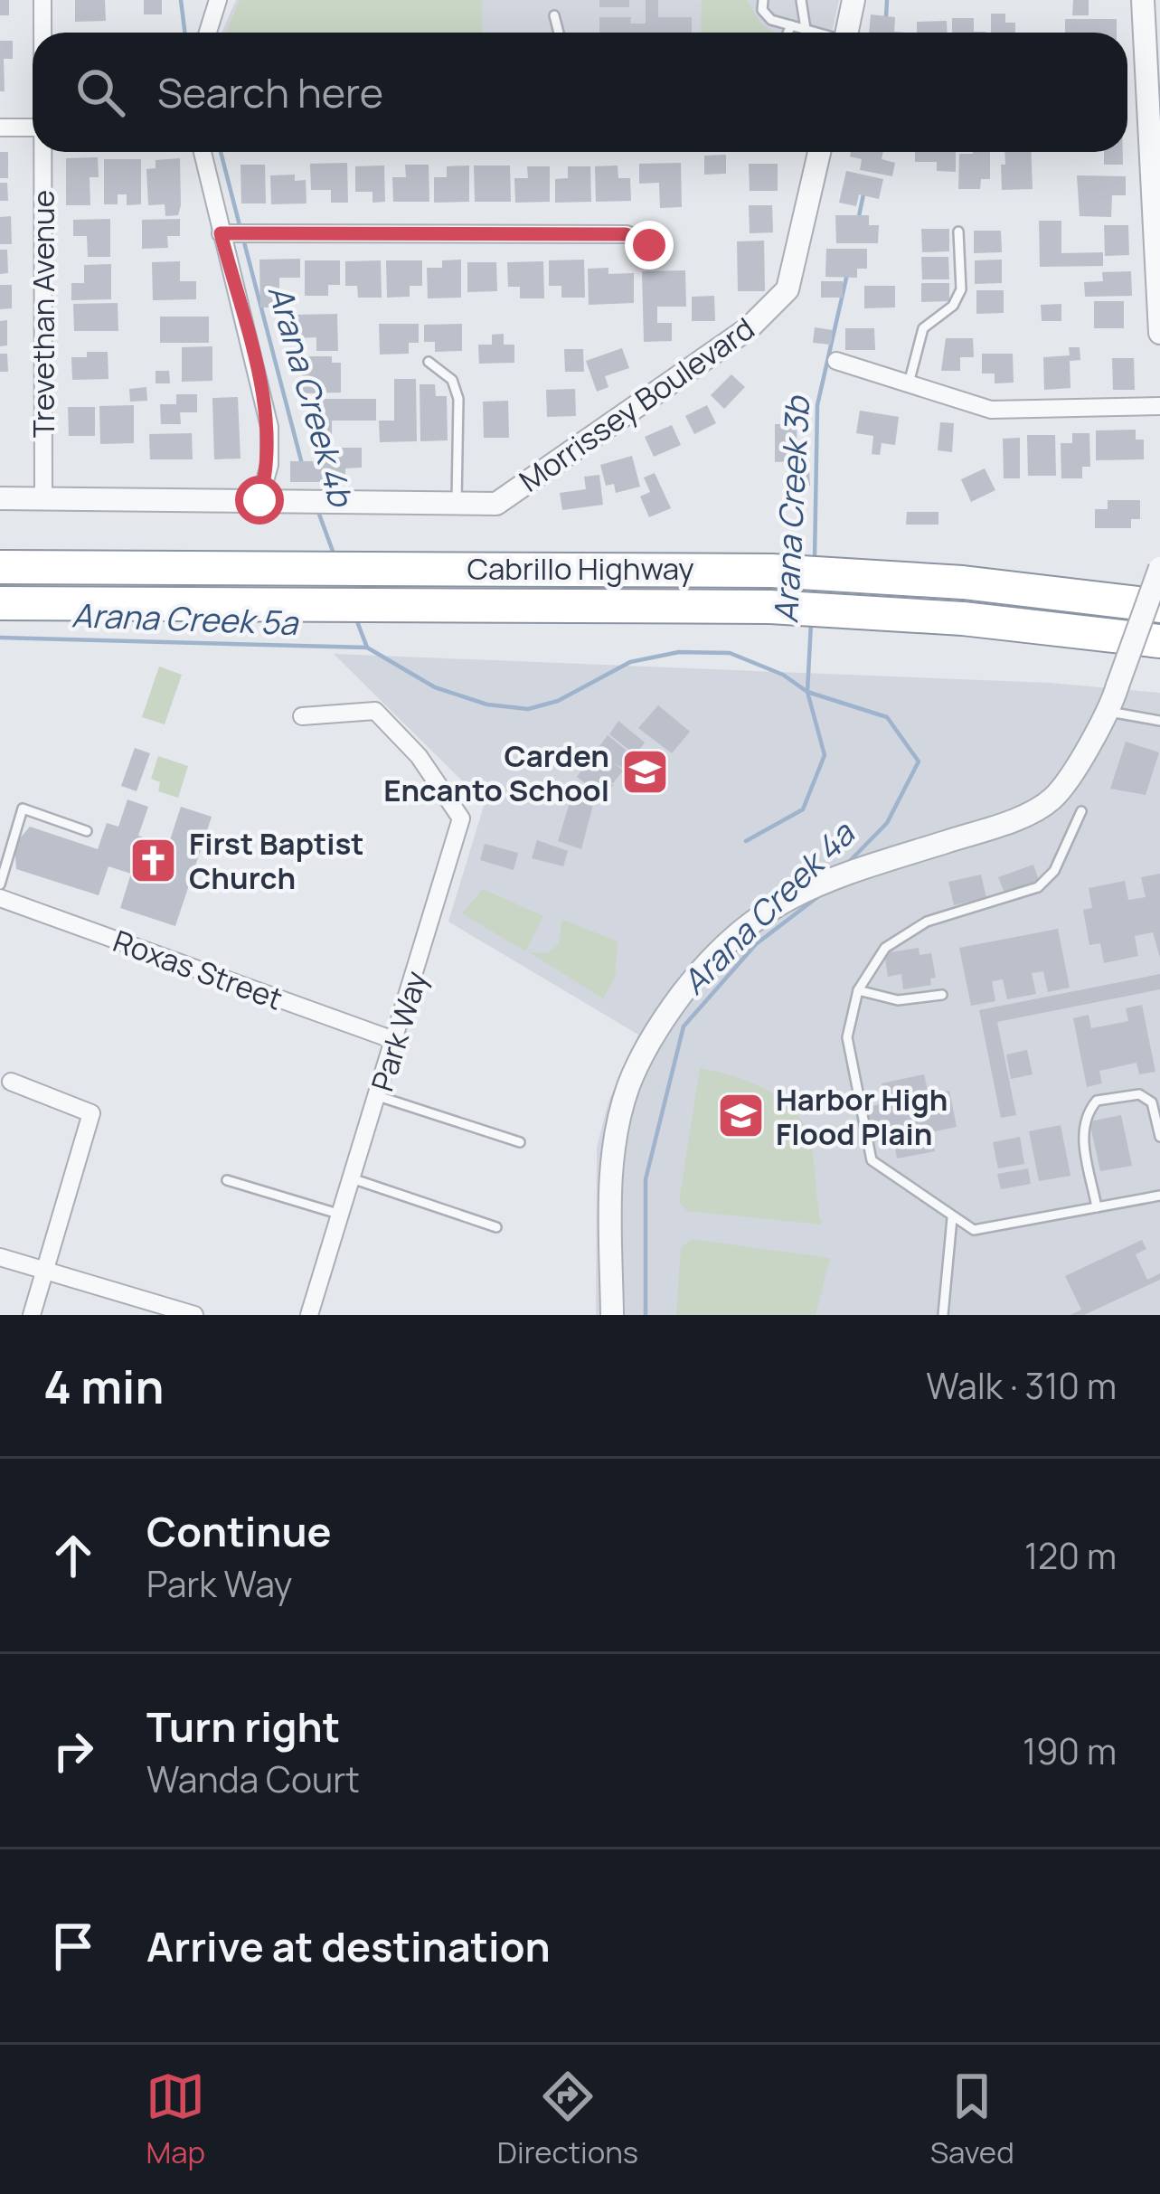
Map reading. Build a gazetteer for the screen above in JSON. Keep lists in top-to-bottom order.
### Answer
{
  "streets": {
    "highway": ["Cabrillo Highway"],
    "street": [
      "Trevethan Avenue",
      "Morrissey Boulevard",
      "Roxas Street",
      "Park Way"
    ]
  },
  "crossings": [
    ["Trevethan Avenue", "Morrissey Boulevard"],
    ["Roxas Street", "Park Way"]
  ],
  "water": [
    "Arana Creek 4b",
    "Arana Creek 3b",
    "Arana Creek 5a",
    "Arana Creek 4a"
  ],
  "places": {
    "school or university": ["Carden Encanto School", "Harbor High Flood Plain"],
    "church": ["First Baptist Church"]
  },
  "page": {
    "search": "Search here",
    "heading": ["4 min", "Walk · 310 m"],
    "list": [
      ["Continue", "Park Way", "120 m"],
      ["Turn right", "Wanda Court", "190 m"],
      "Arrive at destination"
    ],
    "nav": ["Map", "Directions", "Saved"]
  }
}
